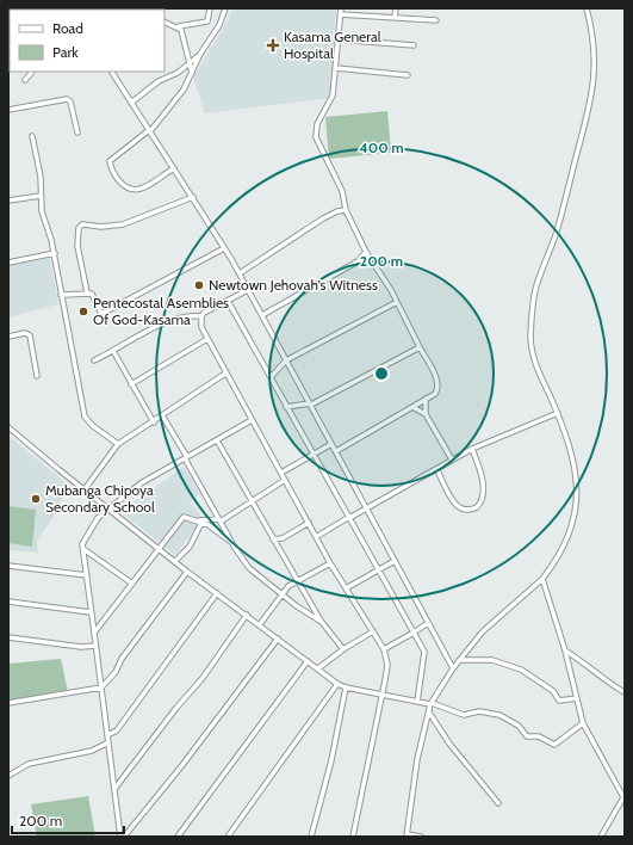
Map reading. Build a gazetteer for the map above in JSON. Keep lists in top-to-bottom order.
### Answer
{
  "places": {
    "health": ["Kasama General Hospital"],
    "other": ["Newtown Jehovah's Witness", "Pentecostal Asemblies Of God-Kasama", "Mubanga Chipoya Secondary School"]
  },
  "legend": ["Road", "Park"],
  "scale_bar": "200 m",
  "rings": ["400 m", "200 m"]
}
